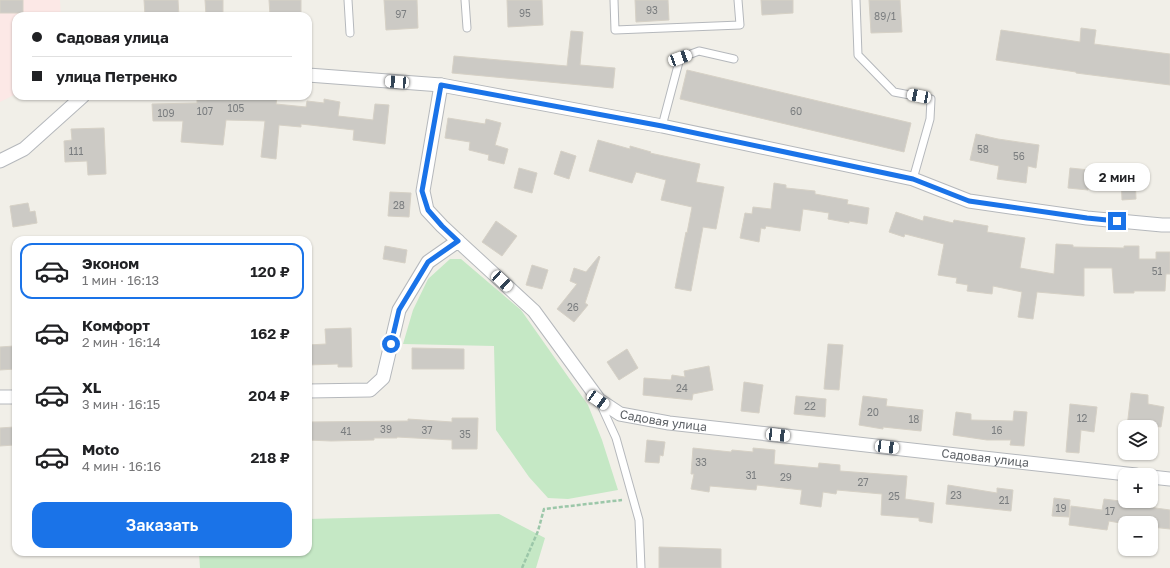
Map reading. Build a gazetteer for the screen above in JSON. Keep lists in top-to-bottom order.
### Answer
{
  "streets": {
    "street": ["Садовая улица"]
  },
  "house_numbers": [
    "93",
    "95",
    "97",
    "89/1",
    "105",
    "107",
    "60",
    "109",
    "58",
    "111",
    "56",
    "28",
    "51",
    "26",
    "24",
    "22",
    "20",
    "12",
    "18",
    "39",
    "37",
    "16",
    "41",
    "35",
    "33",
    "31",
    "29",
    "27",
    "23",
    "25",
    "21",
    "19",
    "17"
  ],
  "page": {
    "banner": ["Садовая улица", "улица Петренко"],
    "bubble": "2 мин",
    "list": [
      {
        "name": "Эконом",
        "note": "1 мин · 16:13",
        "value": "120 ₽"
      },
      {
        "name": "Комфорт",
        "note": "2 мин · 16:14",
        "value": "162 ₽"
      },
      {
        "name": "XL",
        "note": "3 мин · 16:15",
        "value": "204 ₽"
      },
      {
        "name": "Moto",
        "note": "4 мин · 16:16",
        "value": "218 ₽"
      }
    ],
    "map_buttons": ["+", "−"],
    "buttons": "Заказать"
  }
}
